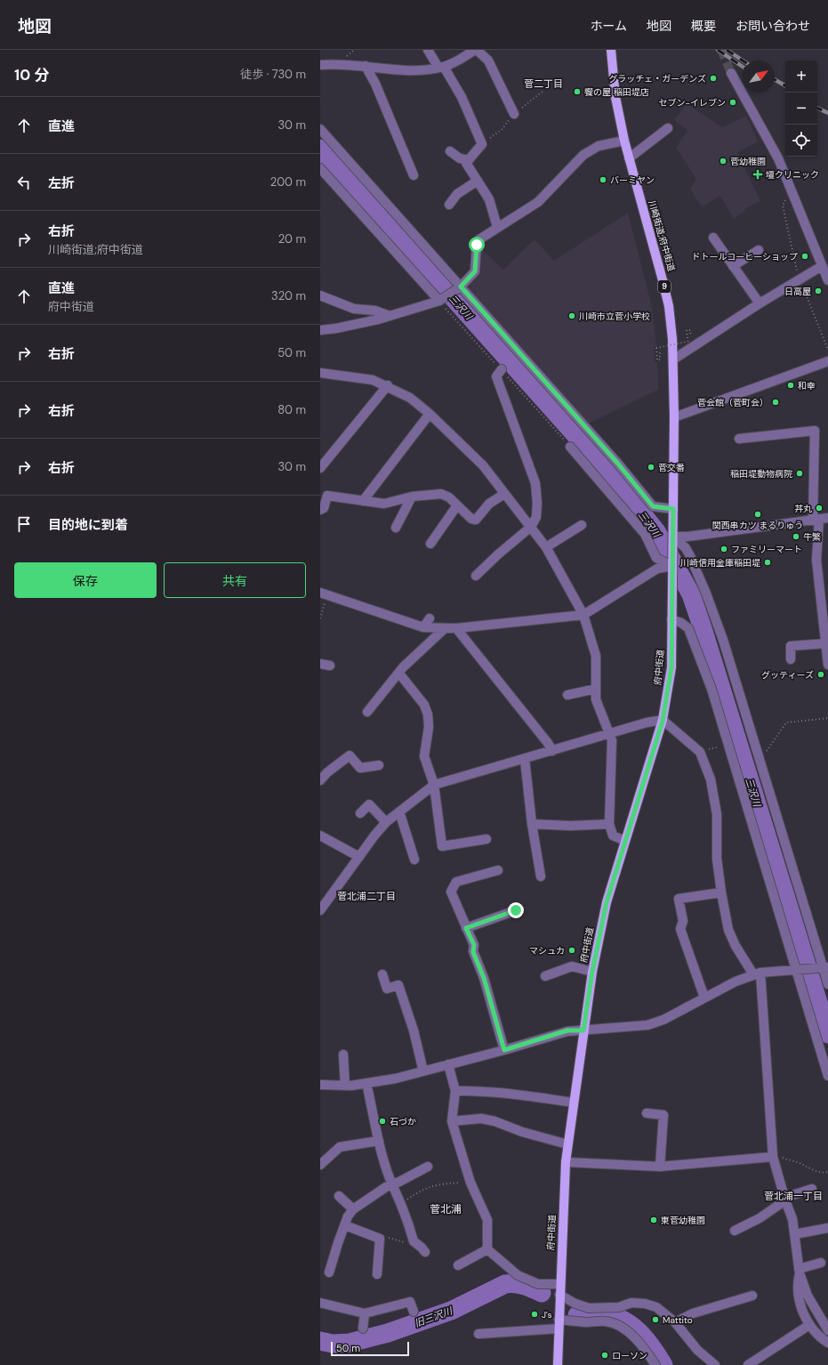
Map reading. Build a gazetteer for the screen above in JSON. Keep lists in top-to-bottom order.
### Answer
{
  "streets": {
    "main road": ["川崎街道;府中街道", "9", "府中街道"]
  },
  "crossings": [
    ["川崎街道;府中街道", "府中街道"]
  ],
  "districts": [
    "菅二丁目",
    "菅北浦二丁目",
    "菅北浦一丁目",
    "菅北浦"
  ],
  "water": ["三沢川", "旧三沢川"],
  "places": {
    "other": [
      "グラッチェ・ガーデンズ",
      "饗の屋 稲田堤店",
      "セブン-イレブン",
      "菅幼稚園",
      "バーミヤン",
      "ドトールコーヒーショップ",
      "日高屋",
      "川崎市立菅小学校",
      "和幸",
      "菅会館（菅町会）",
      "菅交番",
      "稲田堤動物病院",
      "丼丸",
      "関西串カツ まるりゅう",
      "牛繁",
      "ファミリーマート",
      "川崎信用金庫稲田堤",
      "グッティーズ",
      "マシュカ",
      "石づか",
      "東菅幼稚園",
      "J's",
      "Mattito",
      "ローソン"
    ],
    "health": ["壇クリニック"]
  },
  "scale_bar": "50 m",
  "north": "top right",
  "page": {
    "header": "地図",
    "nav": [
      "ホーム",
      "地図",
      "概要",
      "お問い合わせ"
    ],
    "heading": ["10 分", "徒歩 · 730 m"],
    "map_buttons": ["+", "−"],
    "list": [
      ["直進", "30 m"],
      ["左折", "200 m"],
      ["右折", "川崎街道;府中街道", "20 m"],
      ["直進", "府中街道", "320 m"],
      ["右折", "50 m"],
      ["右折", "80 m"],
      ["右折", "30 m"],
      "目的地に到着"
    ],
    "buttons": ["保存", "共有"],
    "scale": "50 m"
  }
}
